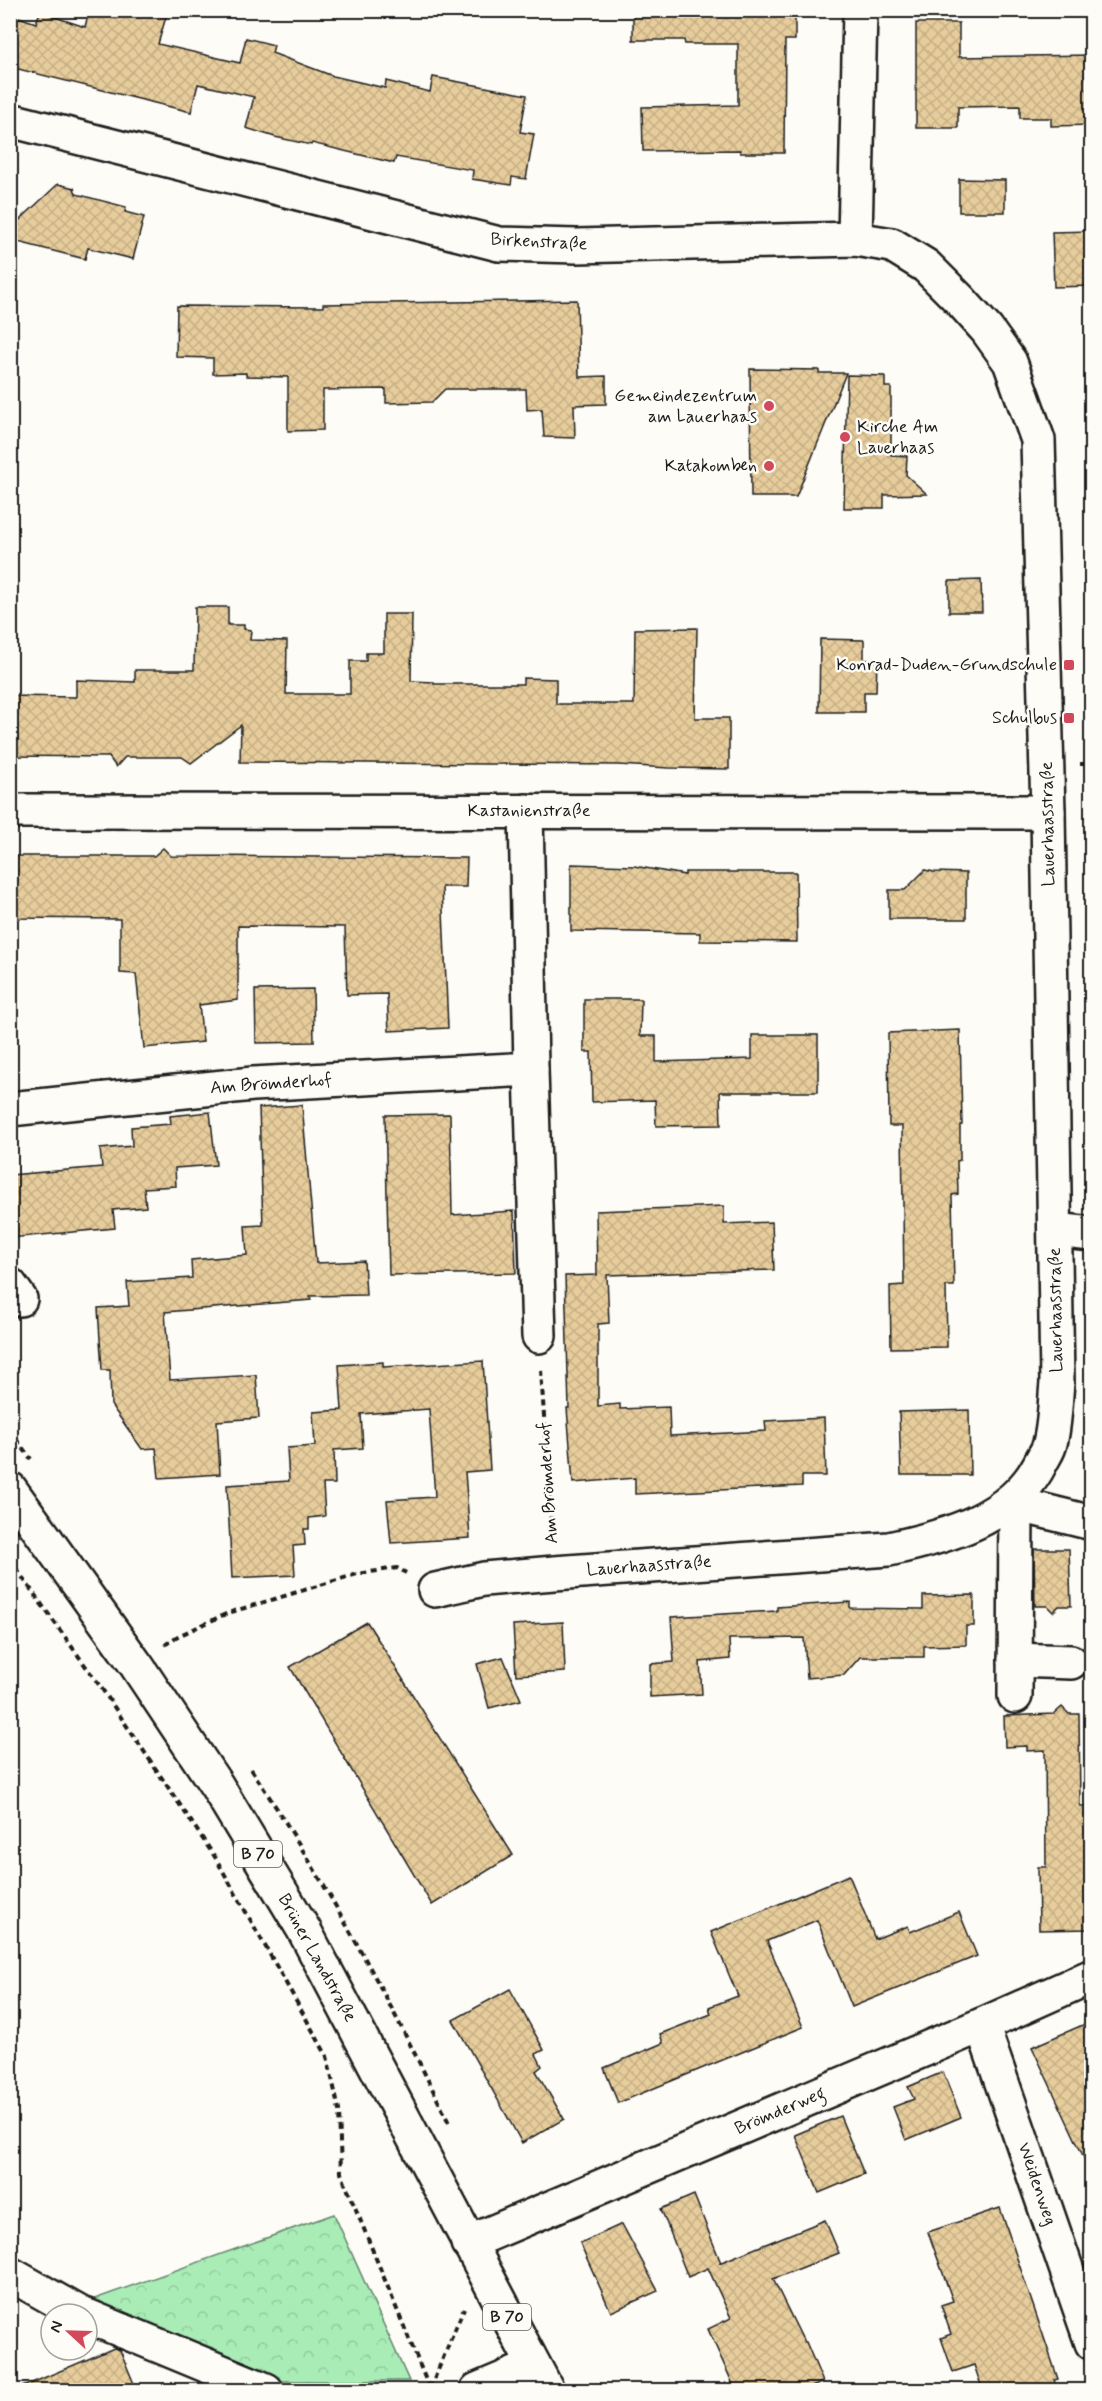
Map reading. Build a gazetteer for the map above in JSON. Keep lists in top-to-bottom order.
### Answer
{
  "streets": {
    "street": [
      "Birkenstraße",
      "Kastanienstraße",
      "Lauerhaasstraße",
      "Am Brömderhof",
      "B 70",
      "Brüner Landstraße",
      "Brömderweg",
      "Weidenweg"
    ]
  },
  "crossings": [
    ["Birkenstraße", "Lauerhaasstraße"],
    ["Kastanienstraße", "Lauerhaasstraße"],
    ["Lauerhaasstraße", "Am Brömderhof"],
    ["Brüner Landstraße", "Brömderweg"],
    ["Brömderweg", "Weidenweg"]
  ],
  "places": {
    "other": ["Gemeindezentrum am Lauerhaas", "Kirche Am Lauerhaas", "Katakomben"],
    "transit": ["Konrad-Duden-Grundschule", "Schulbus"]
  },
  "north": "left"
}
